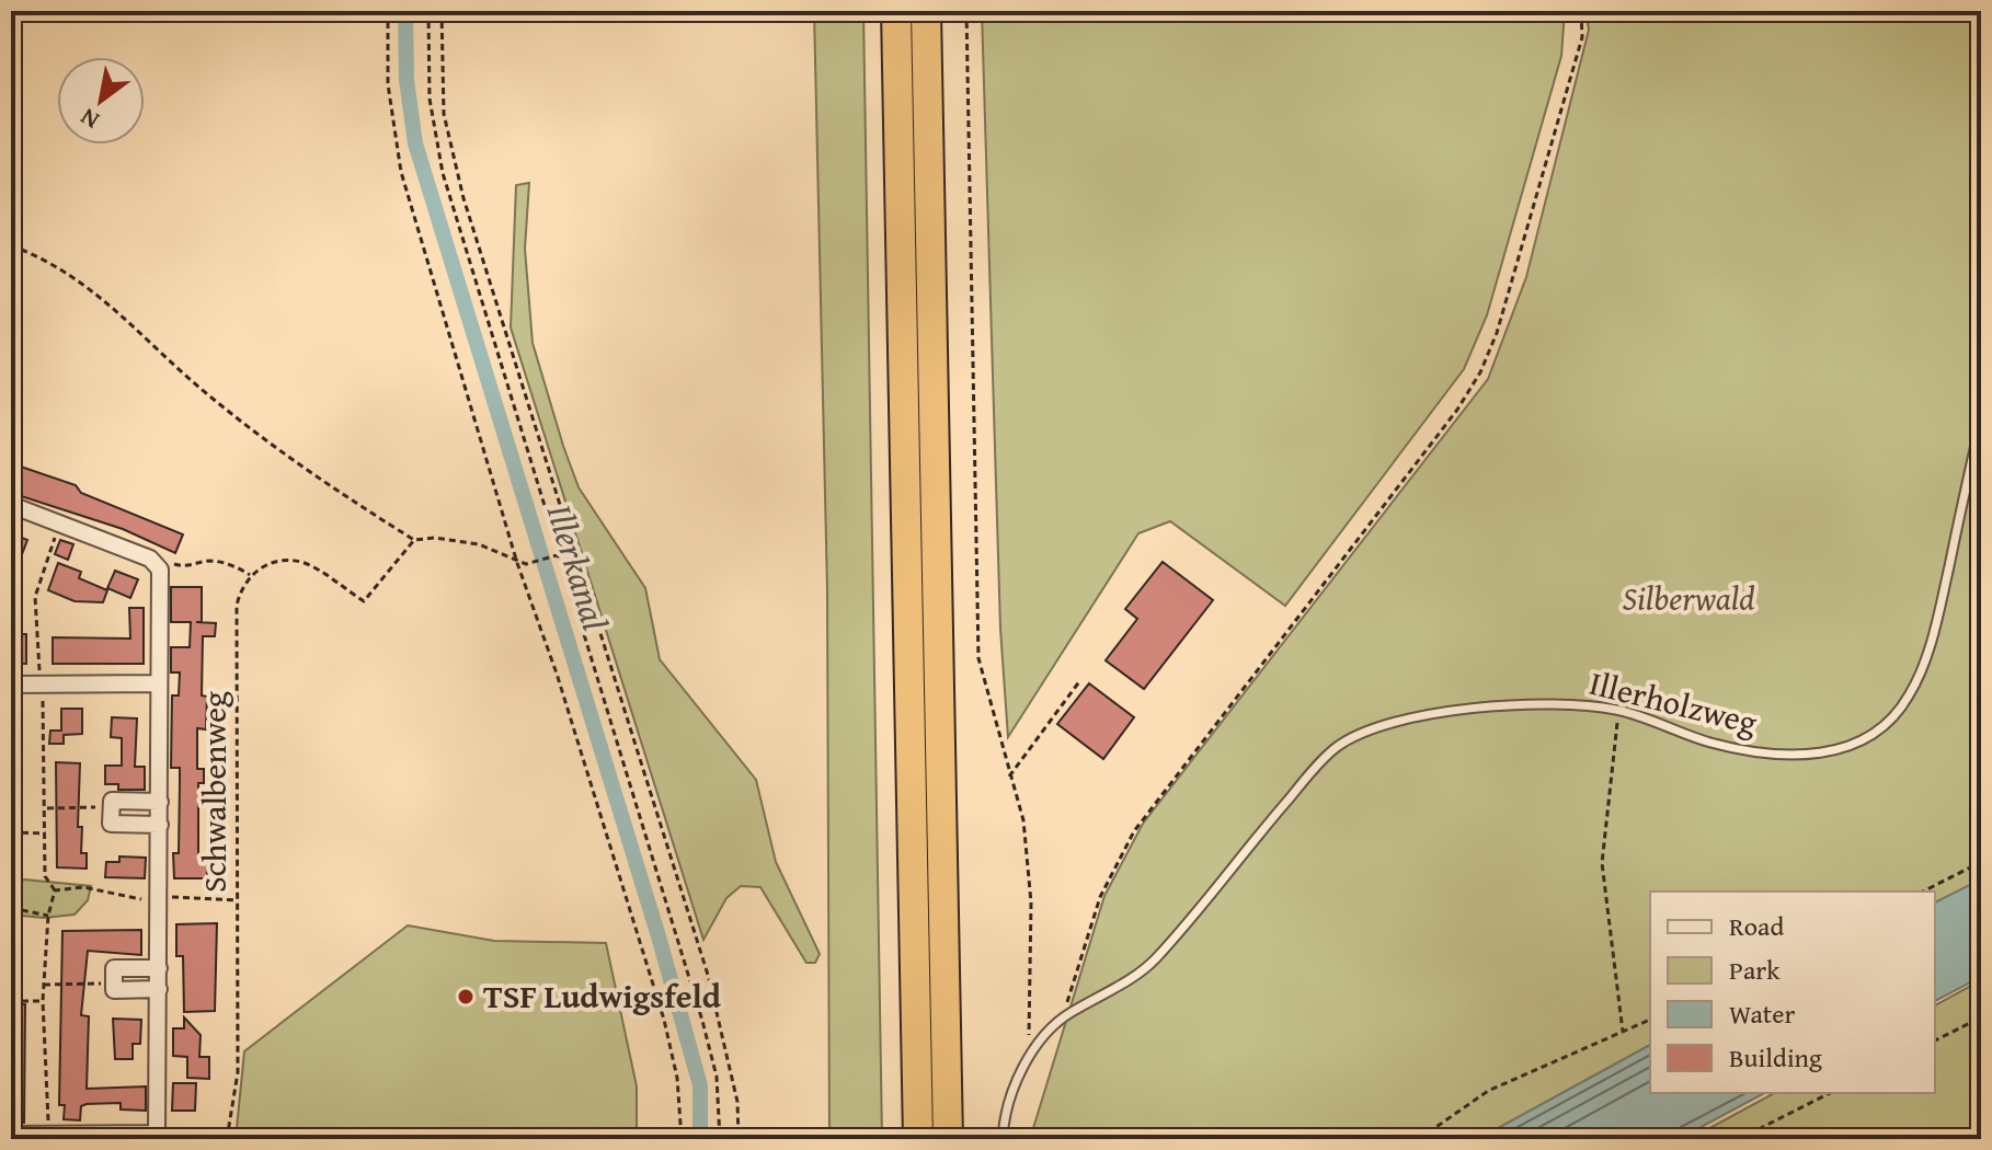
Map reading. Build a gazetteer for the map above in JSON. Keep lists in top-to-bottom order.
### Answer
{
  "streets": {
    "lane": ["Illerholzweg"],
    "path": ["Schwalbenweg"]
  },
  "water": ["Illerkanal"],
  "parks": ["Silberwald"],
  "places": ["TSF Ludwigsfeld"],
  "legend": [
    "Road",
    "Park",
    "Water",
    "Building"
  ],
  "north": "bottom left"
}
